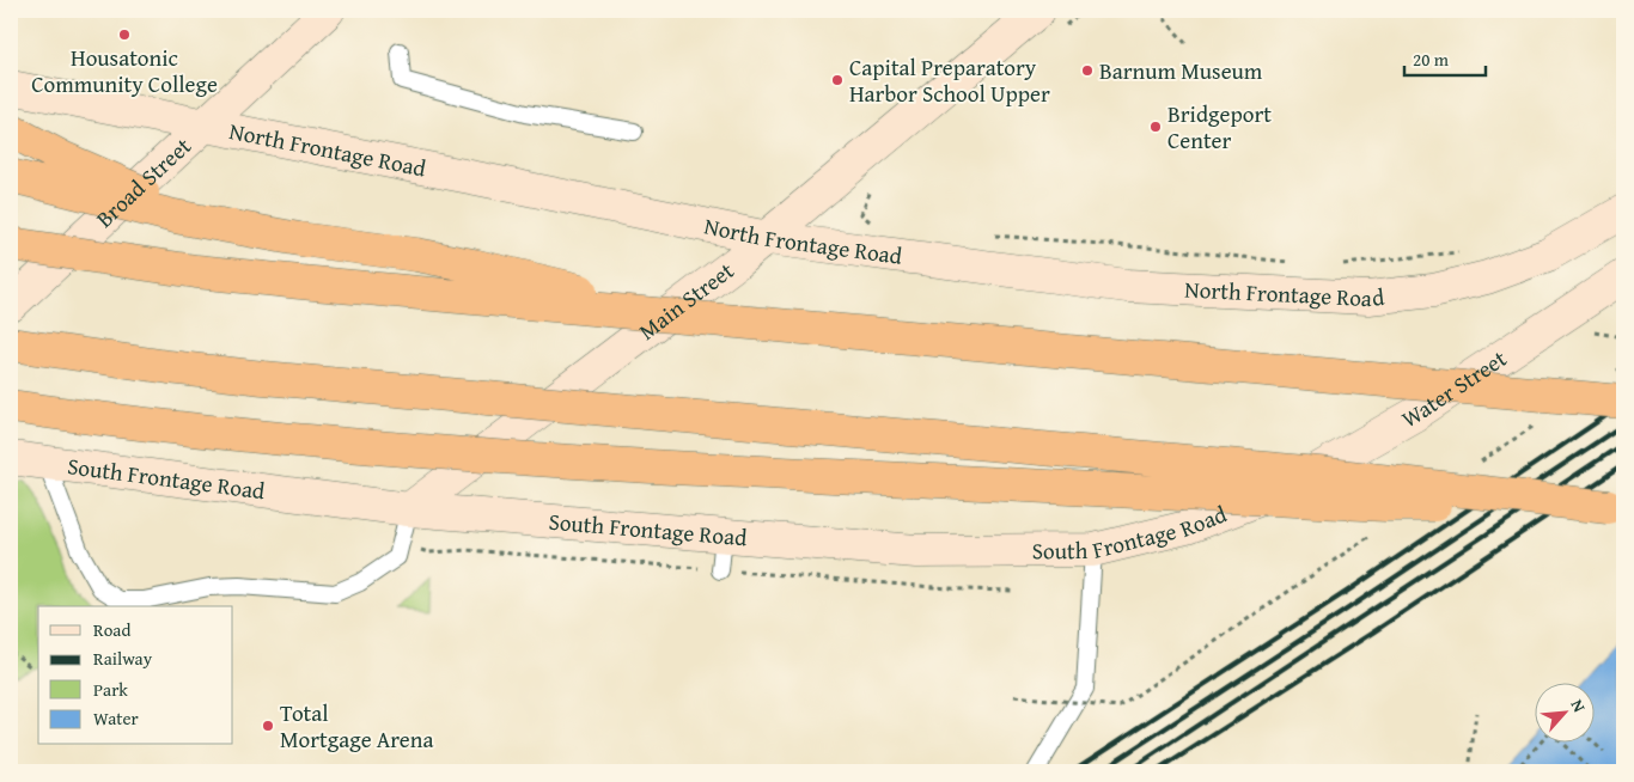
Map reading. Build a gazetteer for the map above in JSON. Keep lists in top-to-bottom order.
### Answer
{
  "streets": {
    "main road": [
      "North Frontage Road",
      "Broad Street",
      "Main Street",
      "Water Street",
      "South Frontage Road"
    ]
  },
  "crossings": [
    ["North Frontage Road", "Broad Street"],
    ["North Frontage Road", "Main Street"],
    ["Main Street", "South Frontage Road"],
    ["Water Street", "South Frontage Road"]
  ],
  "places": [
    "Housatonic Community College",
    "Barnum Museum",
    "Capital Preparatory Harbor School Upper",
    "Bridgeport Center",
    "Total Mortgage Arena"
  ],
  "legend": [
    "Road",
    "Railway",
    "Park",
    "Water"
  ],
  "scale_bar": "20 m",
  "north": "top right"
}
